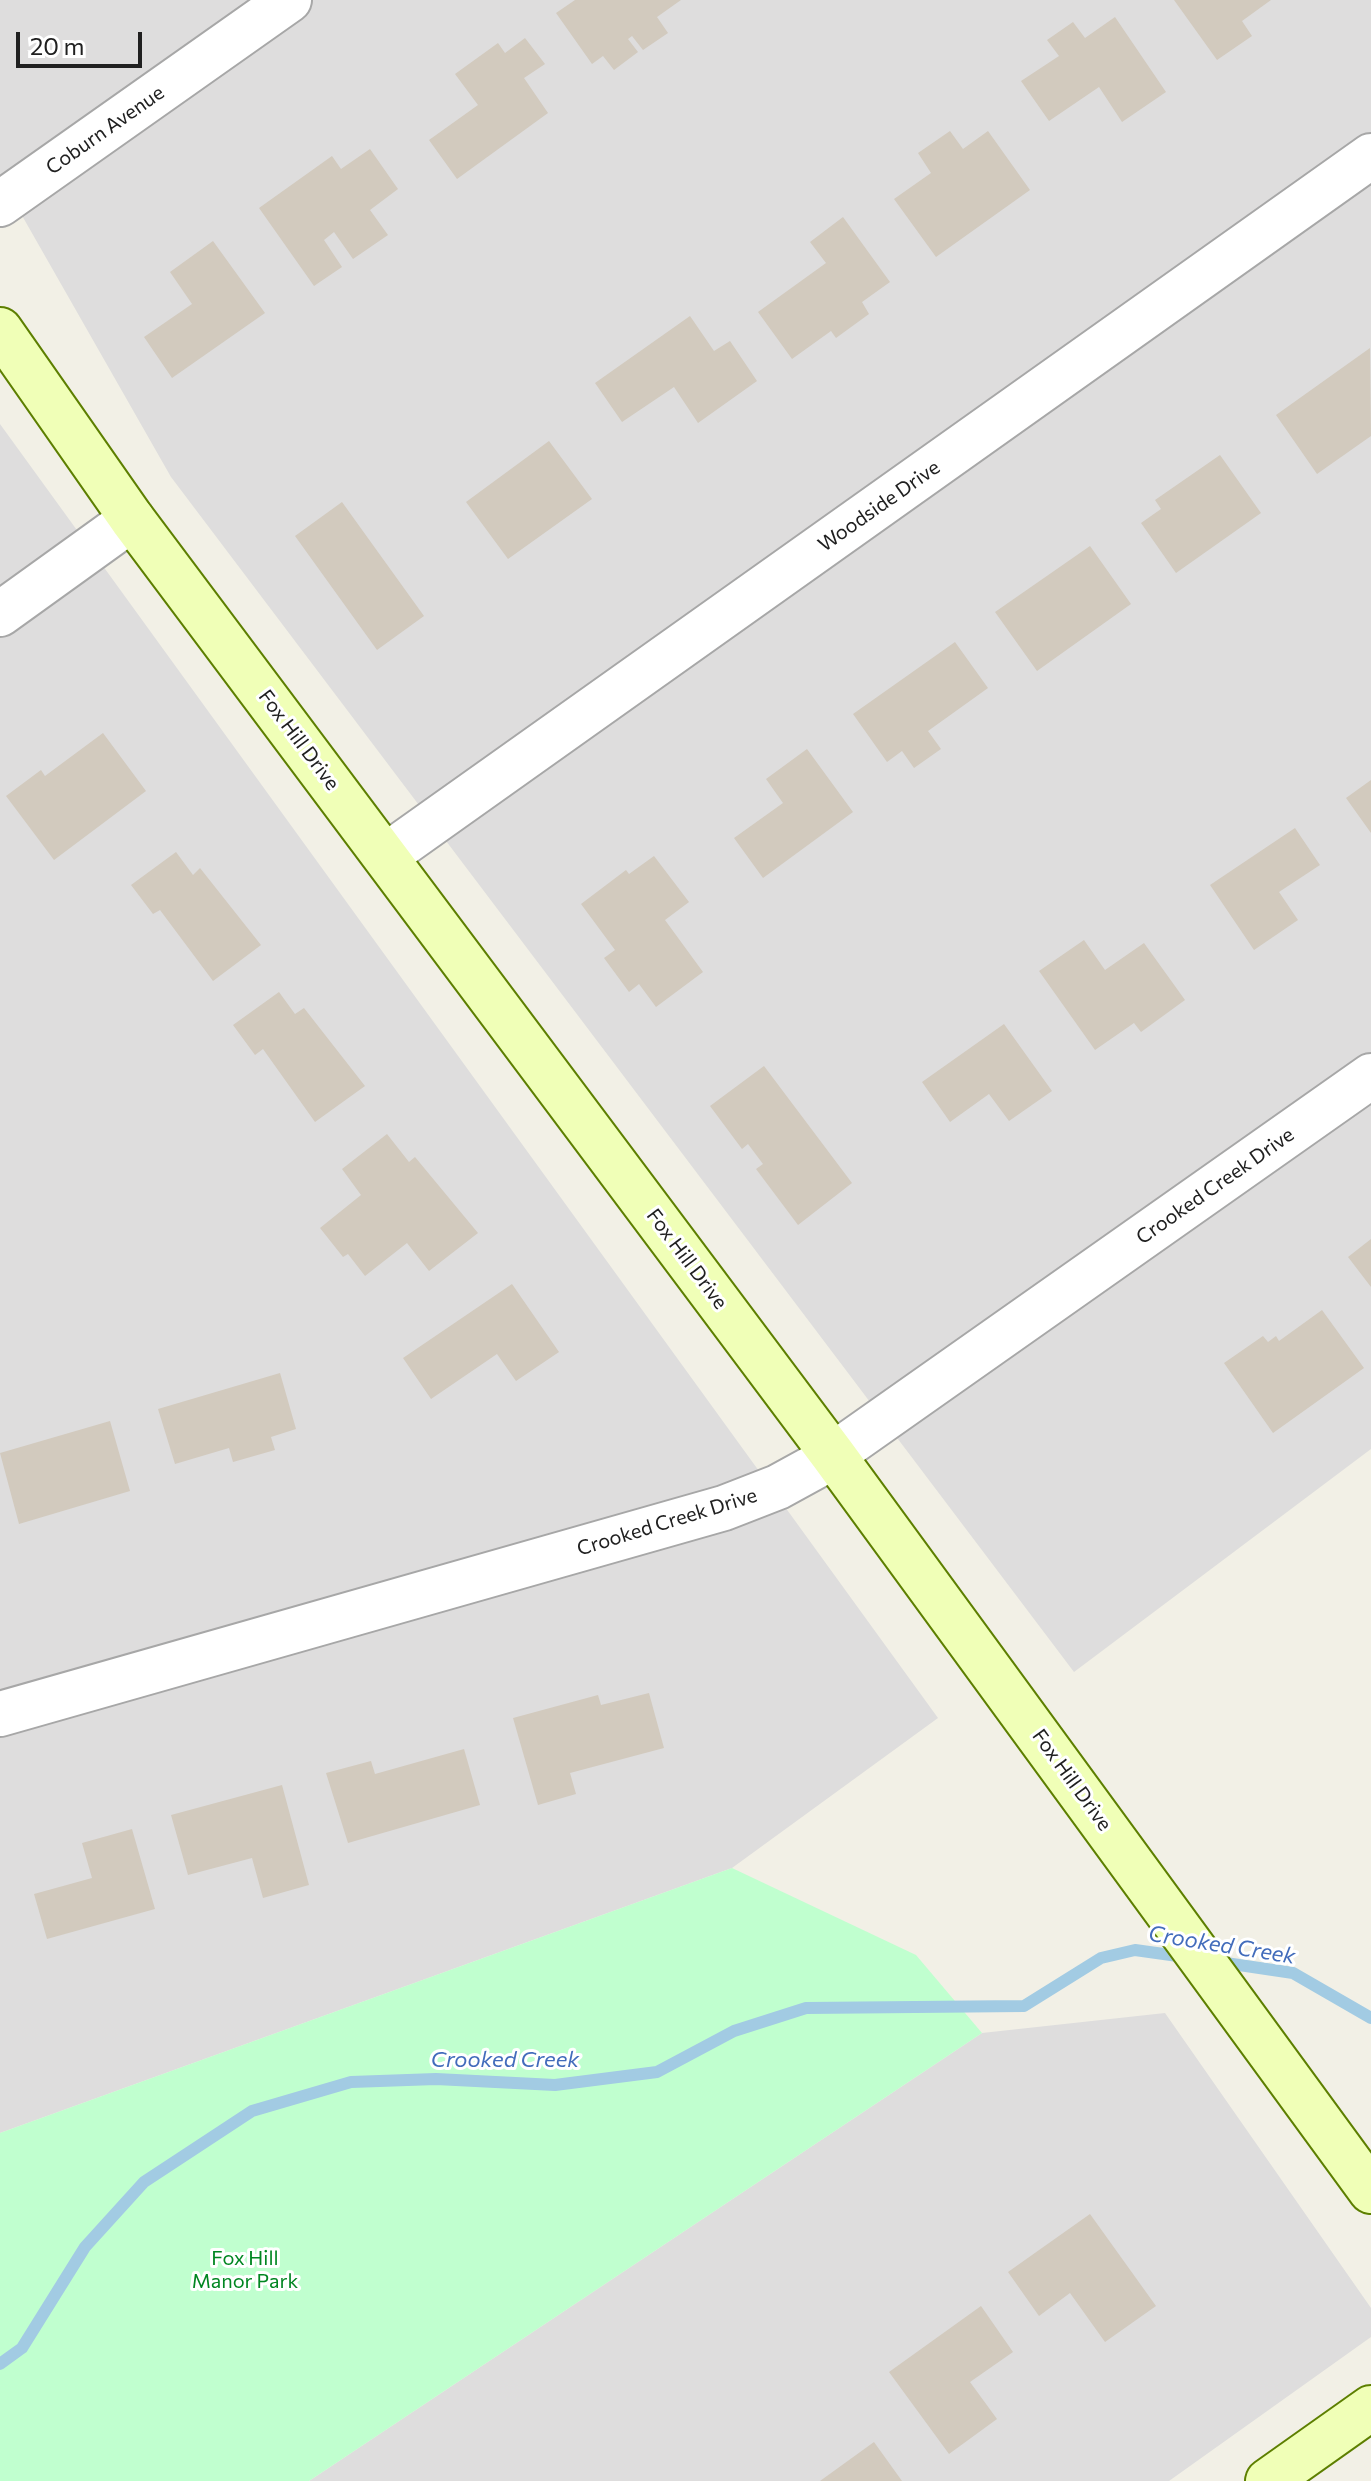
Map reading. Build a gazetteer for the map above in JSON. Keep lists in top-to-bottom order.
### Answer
{
  "streets": {
    "street": [
      "Coburn Avenue",
      "Woodside Drive",
      "Fox Hill Drive",
      "Crooked Creek Drive"
    ]
  },
  "crossings": [
    ["Woodside Drive", "Fox Hill Drive"],
    ["Fox Hill Drive", "Crooked Creek Drive"]
  ],
  "water": ["Crooked Creek"],
  "parks": ["Fox Hill Manor Park"],
  "scale_bar": "20 m"
}
